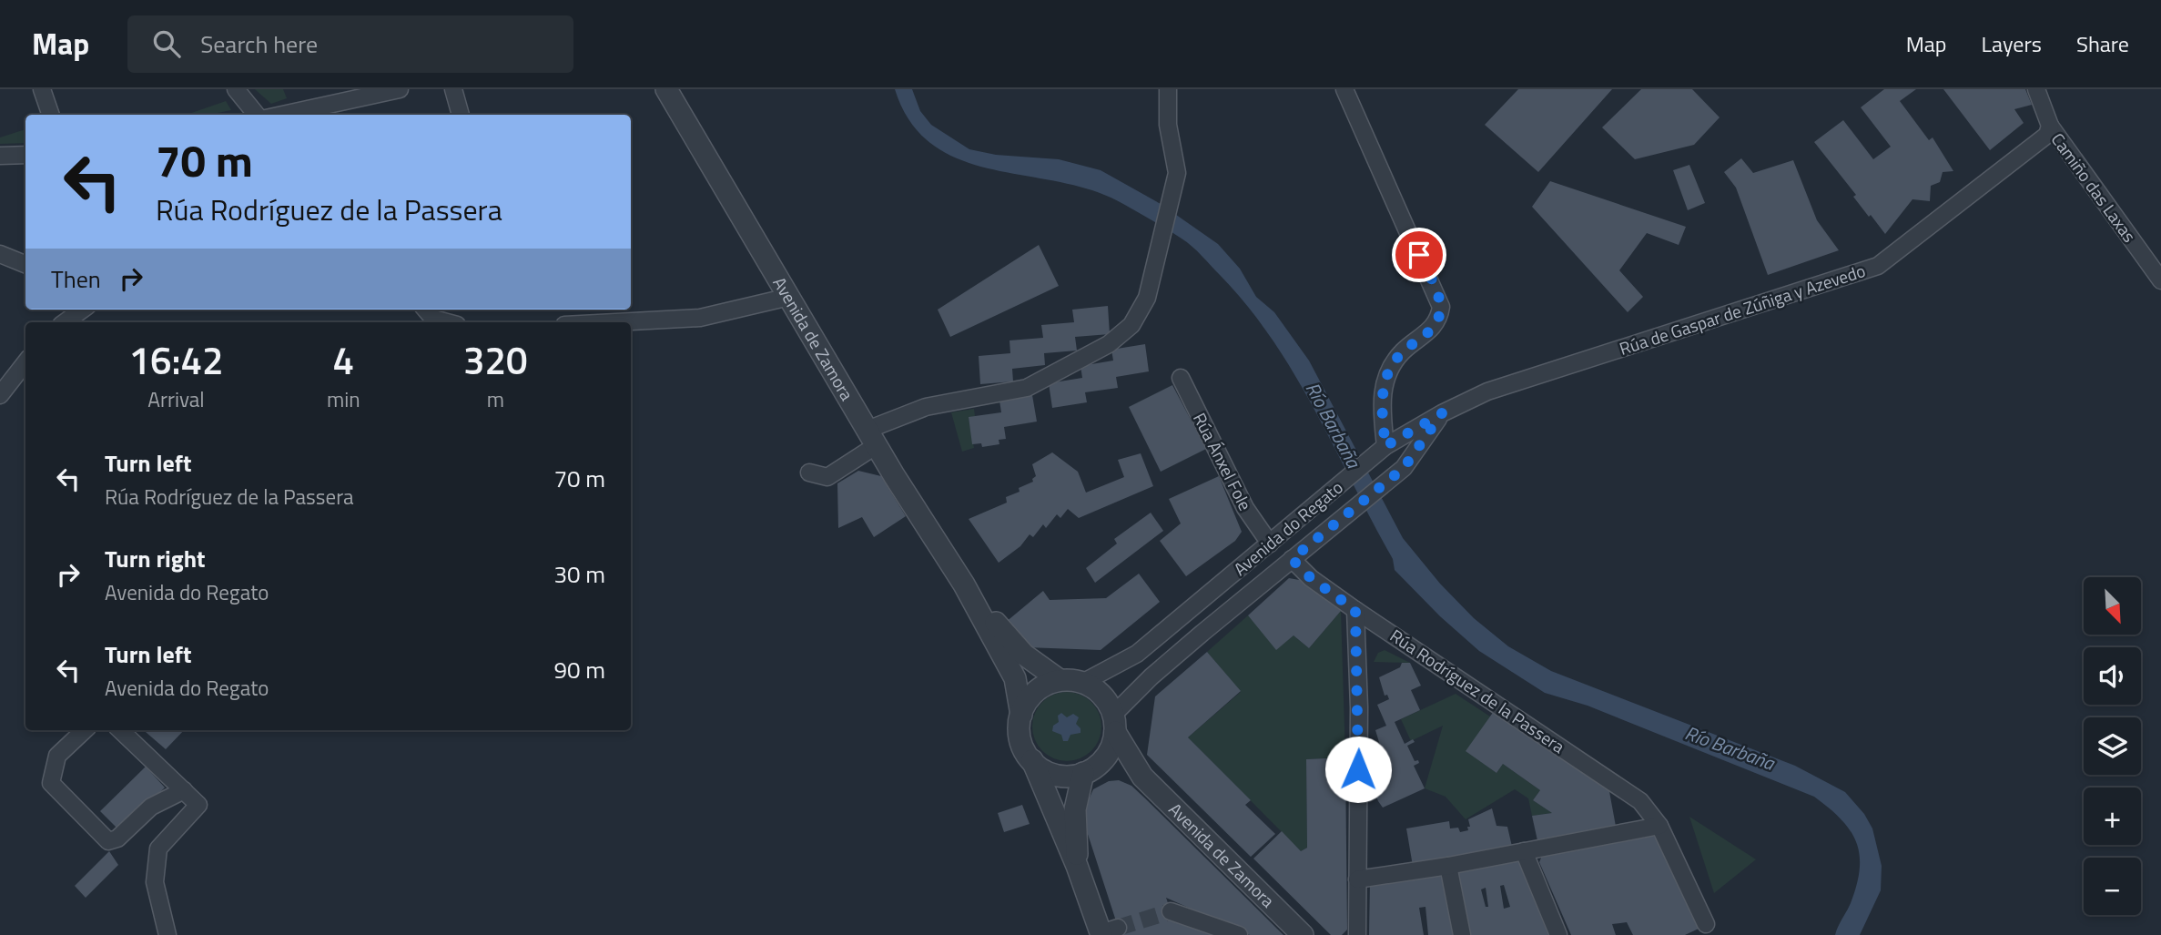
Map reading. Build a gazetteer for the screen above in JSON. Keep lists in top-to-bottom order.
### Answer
{
  "streets": {
    "street": [
      "Camiño das Laxas",
      "Rúa de Gaspar de Zúñiga y Azevedo",
      "Avenida de Zamora",
      "Rúa Ánxel Fole",
      "Avenida do Regato",
      "Rúa Rodríguez de la Passera"
    ]
  },
  "crossings": [
    ["Camiño das Laxas", "Rúa de Gaspar de Zúñiga y Azevedo"],
    ["Rúa de Gaspar de Zúñiga y Azevedo", "Avenida do Regato"],
    ["Avenida de Zamora", "Avenida do Regato"],
    ["Rúa Ánxel Fole", "Avenida do Regato"],
    ["Avenida do Regato", "Rúa Rodríguez de la Passera"]
  ],
  "water": ["Río Barbaña"],
  "north": "bottom right",
  "page": {
    "header": "Map",
    "search": "Search here",
    "nav": ["Map", "Layers", "Share"],
    "turn": ["70 m", "Rúa Rodríguez de la Passera"],
    "then": "Then",
    "eta": [
      "16:42",
      "Arrival",
      "4",
      "min",
      "320",
      "m"
    ],
    "list": [
      {
        "name": "Turn left",
        "note": "Rúa Rodríguez de la Passera",
        "value": "70 m"
      },
      {
        "name": "Turn right",
        "note": "Avenida do Regato",
        "value": "30 m"
      },
      {
        "name": "Turn left",
        "note": "Avenida do Regato",
        "value": "90 m"
      }
    ],
    "map_buttons": ["+", "−"]
  }
}
